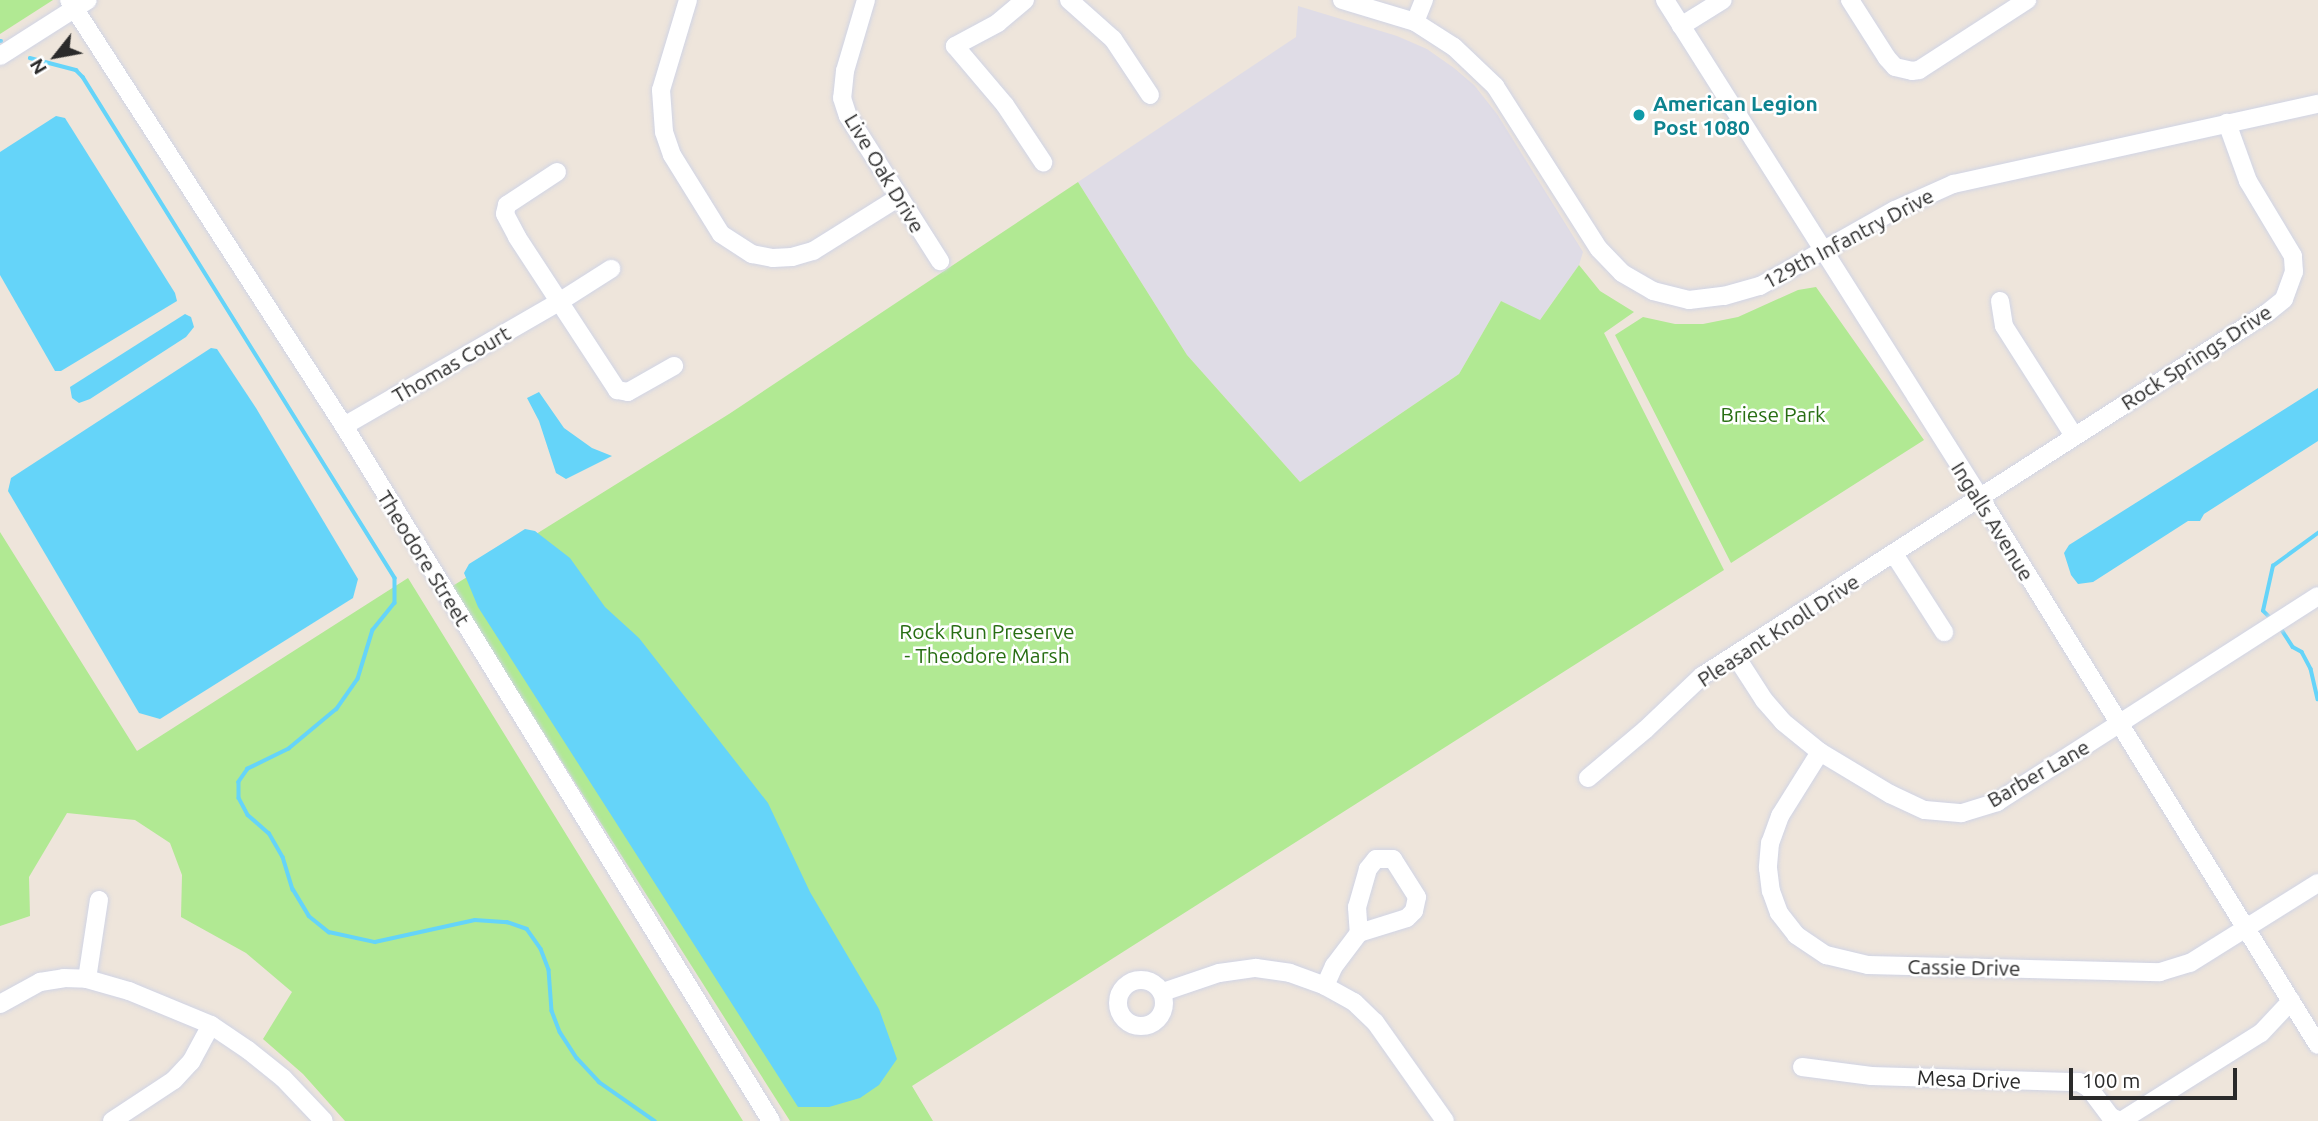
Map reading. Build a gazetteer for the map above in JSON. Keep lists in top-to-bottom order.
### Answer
{
  "streets": {
    "street": [
      "Live Oak Drive",
      "129th Infantry Drive",
      "Rock Springs Drive",
      "Thomas Court",
      "Ingalls Avenue",
      "Theodore Street",
      "Pleasant Knoll Drive",
      "Barber Lane",
      "Cassie Drive",
      "Mesa Drive"
    ]
  },
  "crossings": [
    ["129th Infantry Drive", "Rock Springs Drive"],
    ["129th Infantry Drive", "Ingalls Avenue"],
    ["Rock Springs Drive", "Ingalls Avenue"],
    ["Rock Springs Drive", "Pleasant Knoll Drive"],
    ["Thomas Court", "Theodore Street"],
    ["Ingalls Avenue", "Pleasant Knoll Drive"],
    ["Ingalls Avenue", "Barber Lane"],
    ["Ingalls Avenue", "Cassie Drive"],
    ["Ingalls Avenue", "Mesa Drive"],
    ["Pleasant Knoll Drive", "Barber Lane"],
    ["Barber Lane", "Cassie Drive"]
  ],
  "parks": ["Briese Park", "Rock Run Preserve - Theodore Marsh"],
  "places": ["American Legion Post 1080"],
  "scale_bar": "100 m",
  "north": "bottom left"
}
